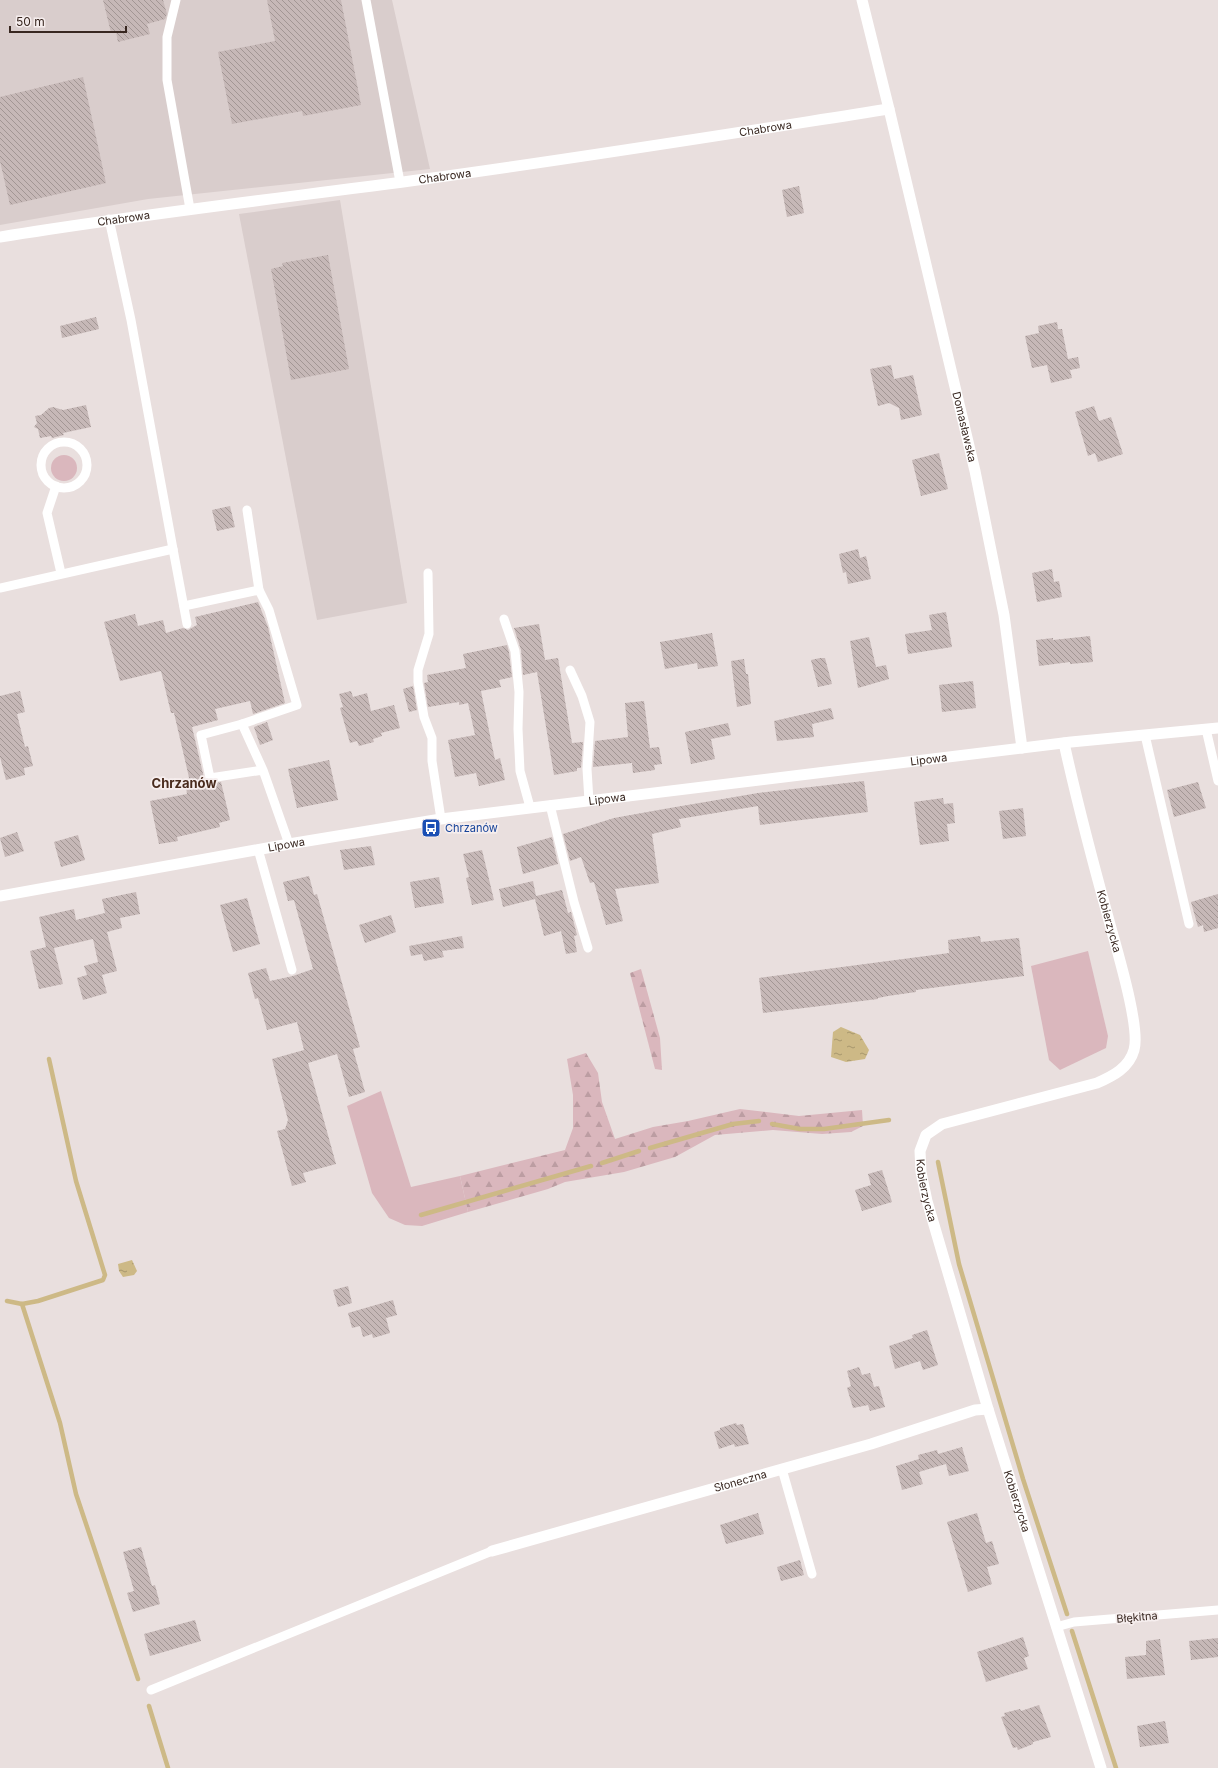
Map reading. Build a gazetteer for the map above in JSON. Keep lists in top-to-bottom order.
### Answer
{
  "streets": {
    "street": [
      "Chabrowa",
      "Domasławska",
      "Lipowa",
      "Kobierzycka",
      "Słoneczna"
    ],
    "lane": ["Błękitna"]
  },
  "crossings": [
    ["Chabrowa", "Domasławska"],
    ["Domasławska", "Lipowa"],
    ["Lipowa", "Kobierzycka"],
    ["Kobierzycka", "Słoneczna"],
    ["Kobierzycka", "Błękitna"]
  ],
  "districts": ["Chrzanów"],
  "places": {
    "bus stop": ["Chrzanów"]
  },
  "scale_bar": "50 m"
}
